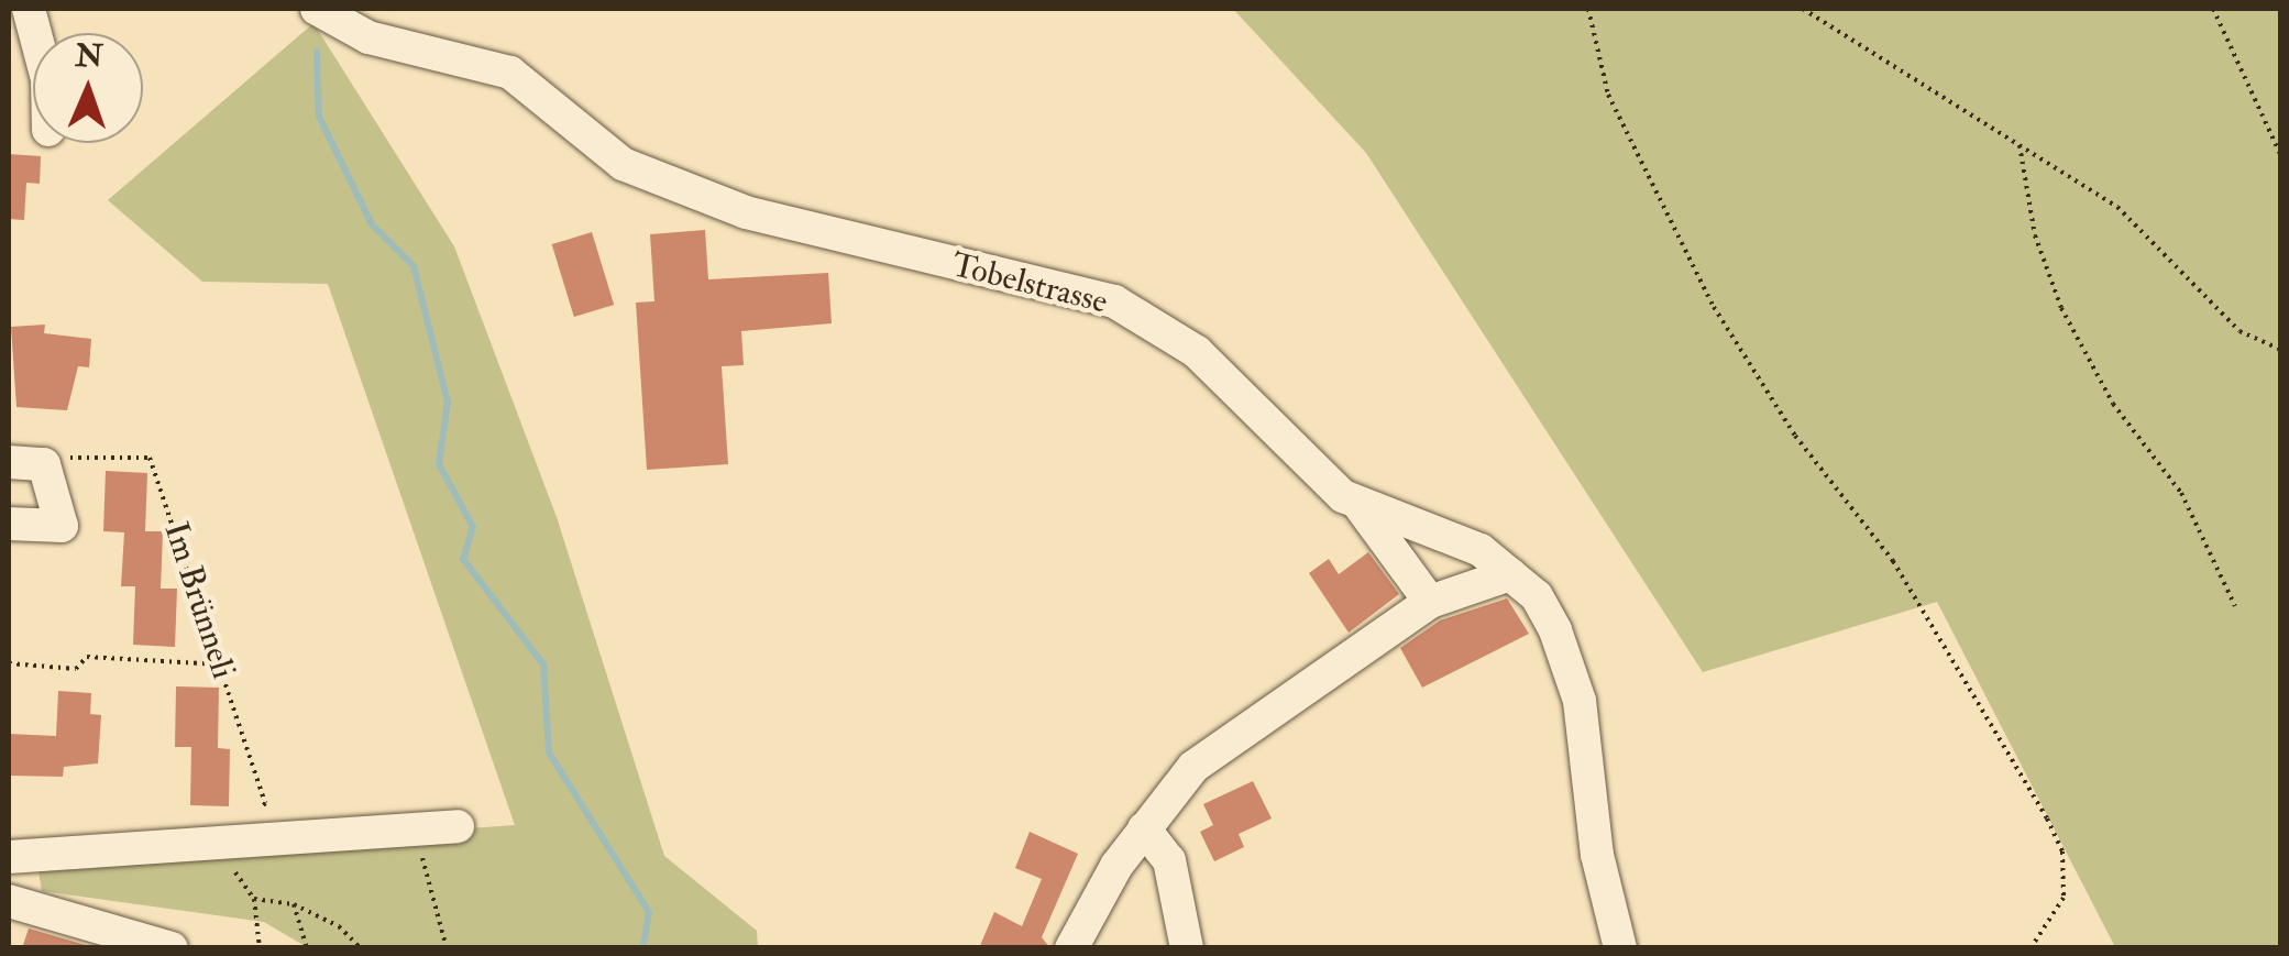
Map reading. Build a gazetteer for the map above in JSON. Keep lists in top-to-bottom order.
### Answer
{
  "streets": {
    "street": ["Tobelstrasse"],
    "path": ["Im Brünneli"]
  },
  "north": "top"
}
